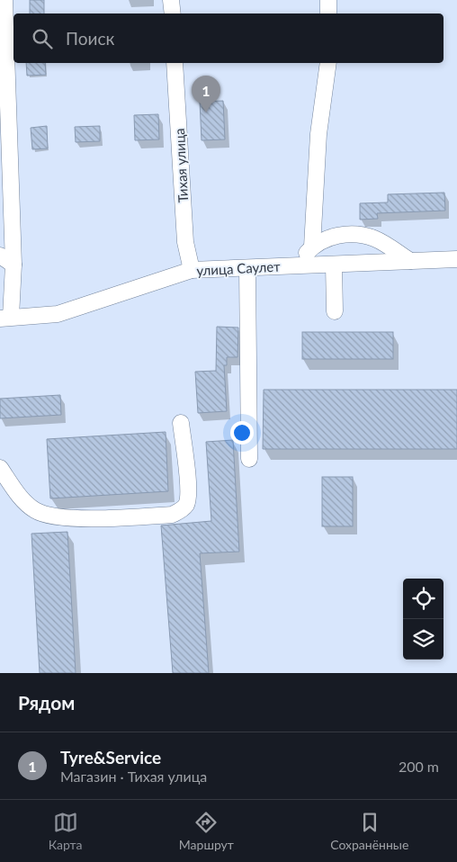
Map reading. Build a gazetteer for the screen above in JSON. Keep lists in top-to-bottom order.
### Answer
{
  "streets": {
    "street": ["Тихая улица", "улица Саулет"]
  },
  "crossings": [
    ["Тихая улица", "улица Саулет"]
  ],
  "page": {
    "search": "Поиск",
    "pins": "1",
    "heading": "Рядом",
    "list": [
      {
        "mark": "1",
        "name": "Tyre&Service",
        "note": "Магазин · Тихая улица",
        "value": "200 m"
      }
    ],
    "nav": ["Карта", "Маршрут", "Сохранённые"]
  }
}
